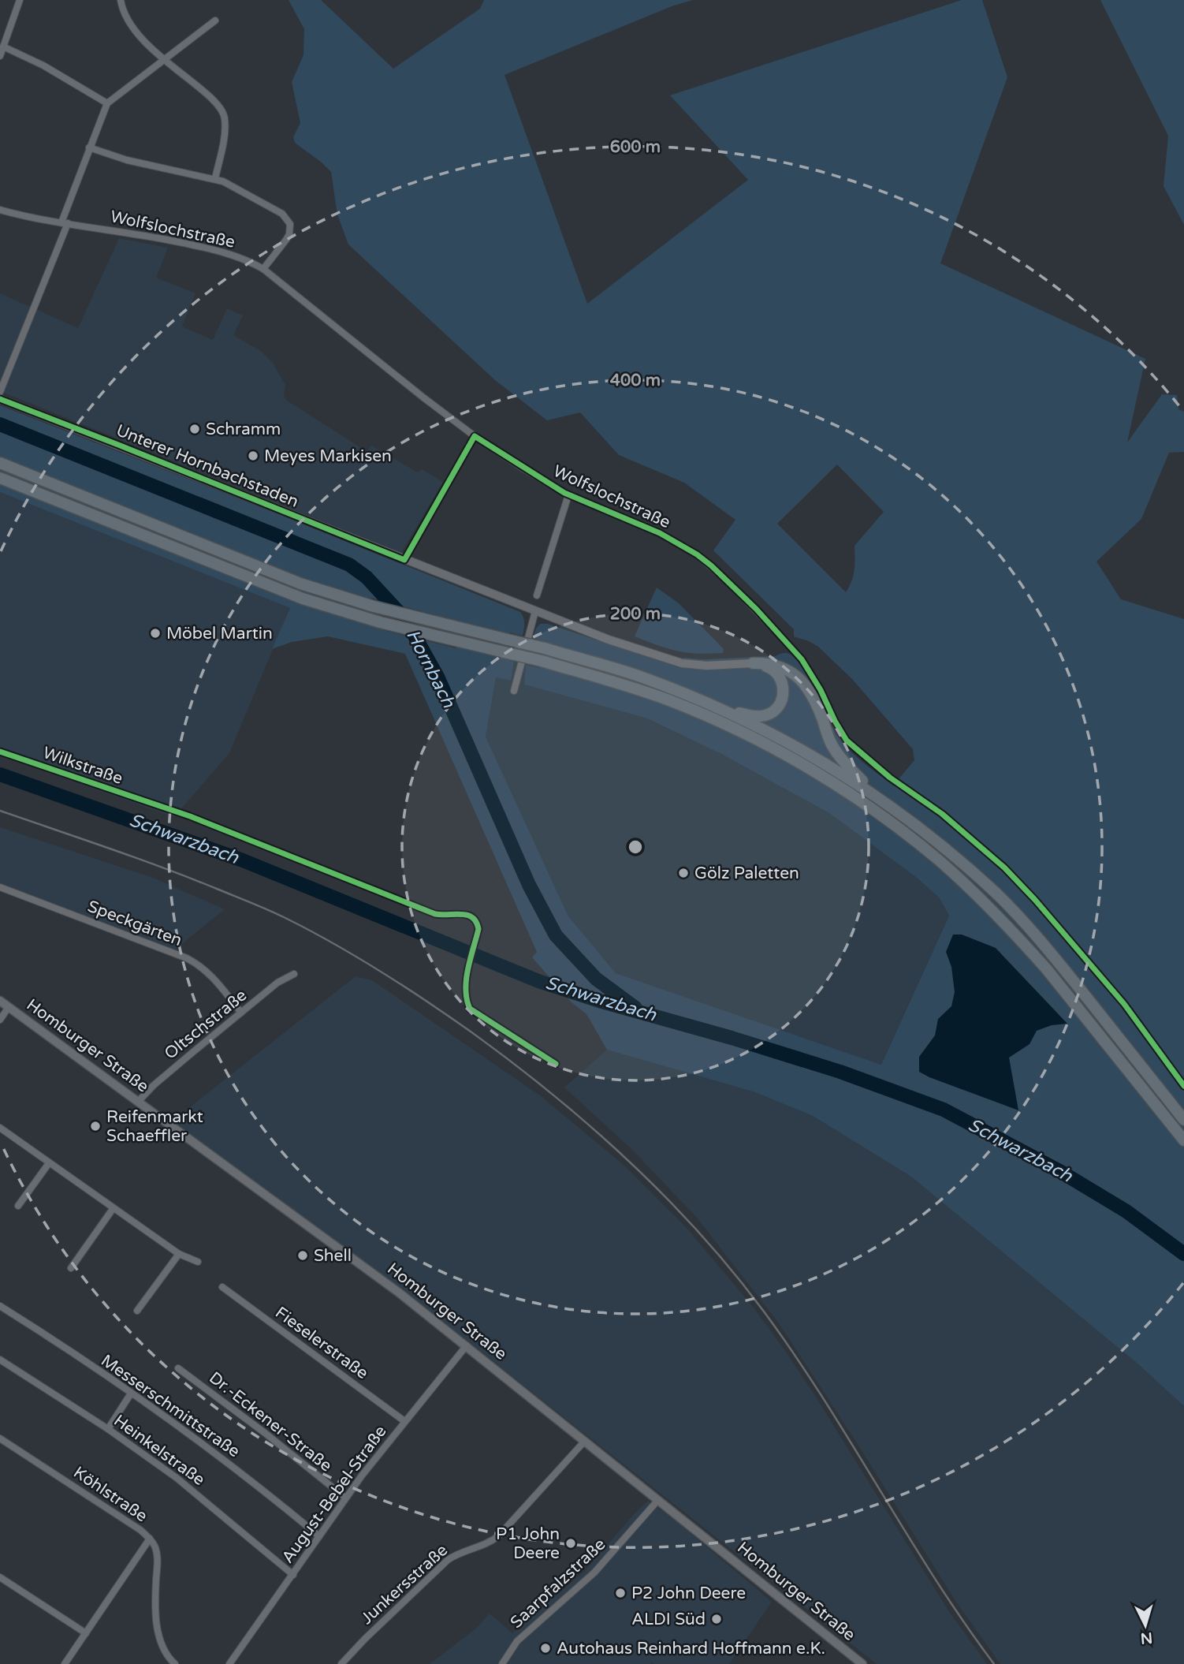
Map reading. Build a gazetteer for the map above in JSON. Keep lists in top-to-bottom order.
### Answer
{
  "streets": {
    "main road": ["Homburger Straße"],
    "street": [
      "Wolfslochstraße",
      "Unterer Hornbachstaden",
      "Wilkstraße",
      "Speckgärten",
      "Oltschstraße",
      "Fieselerstraße",
      "Messerschmittstraße",
      "Dr.-Eckener-Straße",
      "Heinkelstraße",
      "Köhlstraße",
      "August-Bebel-Straße",
      "Saarpfalzstraße",
      "Junkersstraße"
    ]
  },
  "crossings": [
    ["Speckgärten", "Oltschstraße"],
    ["Oltschstraße", "Homburger Straße"],
    ["Homburger Straße", "August-Bebel-Straße"],
    ["Homburger Straße", "Saarpfalzstraße"],
    ["Homburger Straße", "Junkersstraße"],
    ["Fieselerstraße", "August-Bebel-Straße"],
    ["Messerschmittstraße", "August-Bebel-Straße"],
    ["Dr.-Eckener-Straße", "August-Bebel-Straße"],
    ["Heinkelstraße", "August-Bebel-Straße"]
  ],
  "water": ["Hornbach", "Schwarzbach"],
  "places": [
    "Schramm",
    "Meyes Markisen",
    "Möbel Martin",
    "Gölz Paletten",
    "Reifenmarkt Schaeffler",
    "Shell",
    "P1 John Deere",
    "P2 John Deere",
    "ALDI Süd",
    "Autohaus Reinhard Hoffmann e.K."
  ],
  "north": "bottom",
  "rings": ["600 m", "400 m", "200 m"]
}
